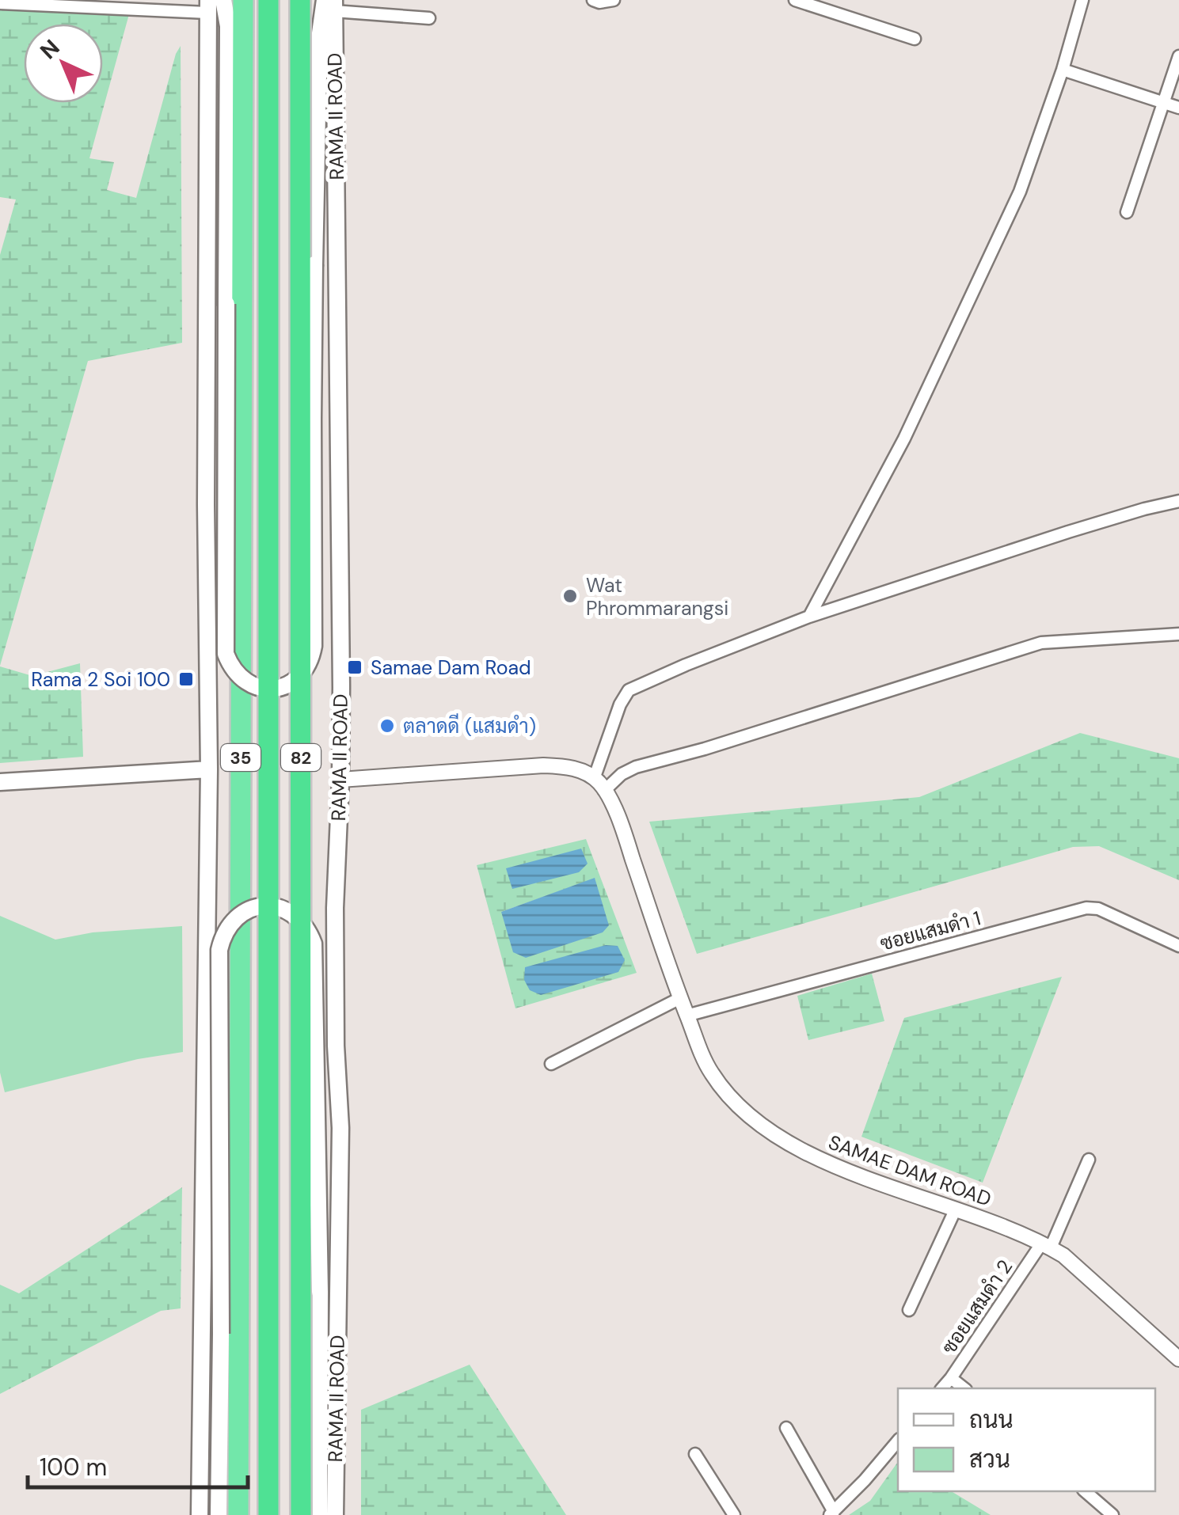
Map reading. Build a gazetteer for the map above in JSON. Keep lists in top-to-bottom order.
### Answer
{
  "streets": {
    "highway": ["35", "82"],
    "main road": ["RAMA II ROAD"],
    "street": ["ซอยแสมดำ 1", "SAMAE DAM ROAD", "ซอยแสมดำ 2"]
  },
  "crossings": [
    ["ซอยแสมดำ 1", "SAMAE DAM ROAD"],
    ["SAMAE DAM ROAD", "ซอยแสมดำ 2"]
  ],
  "places": {
    "other": ["Wat Phrommarangsi", "ตลาดดี (แสมดำ)"],
    "transit": ["Samae Dam Road", "Rama 2 Soi 100"]
  },
  "legend": ["ถนน", "สวน"],
  "scale_bar": "100 m",
  "north": "top left"
}
